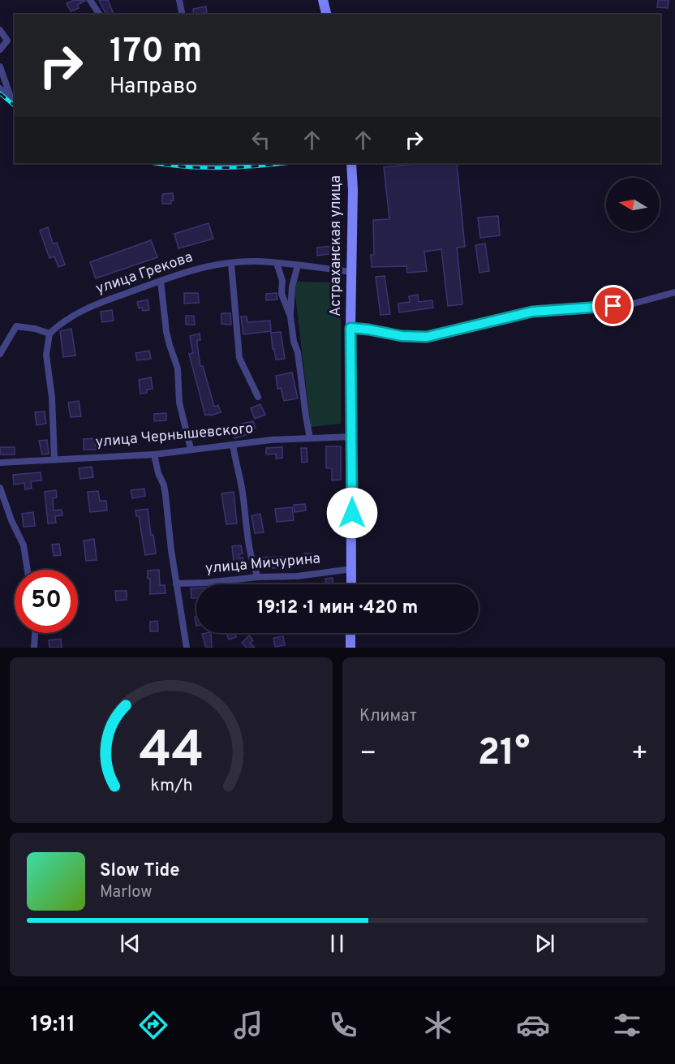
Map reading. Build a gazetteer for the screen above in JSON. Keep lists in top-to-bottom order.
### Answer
{
  "streets": {
    "main road": ["Астраханская улица"],
    "street": ["улица Грекова", "улица Чернышевского", "улица Мичурина"]
  },
  "crossings": [
    ["Астраханская улица", "улица Грекова"],
    ["Астраханская улица", "улица Чернышевского"],
    ["Астраханская улица", "улица Мичурина"]
  ],
  "north": "left",
  "page": {
    "turn": ["170 m", "Направо"],
    "limit": "50",
    "trip": "19:12 · 1 мин · 420 m",
    "tile": "Климат",
    "heat": ["−", "21°", "+"],
    "song": ["Slow Tide", "Marlow"],
    "tabs": "19:11",
    "gauge": ["44", "km/h"]
  }
}
